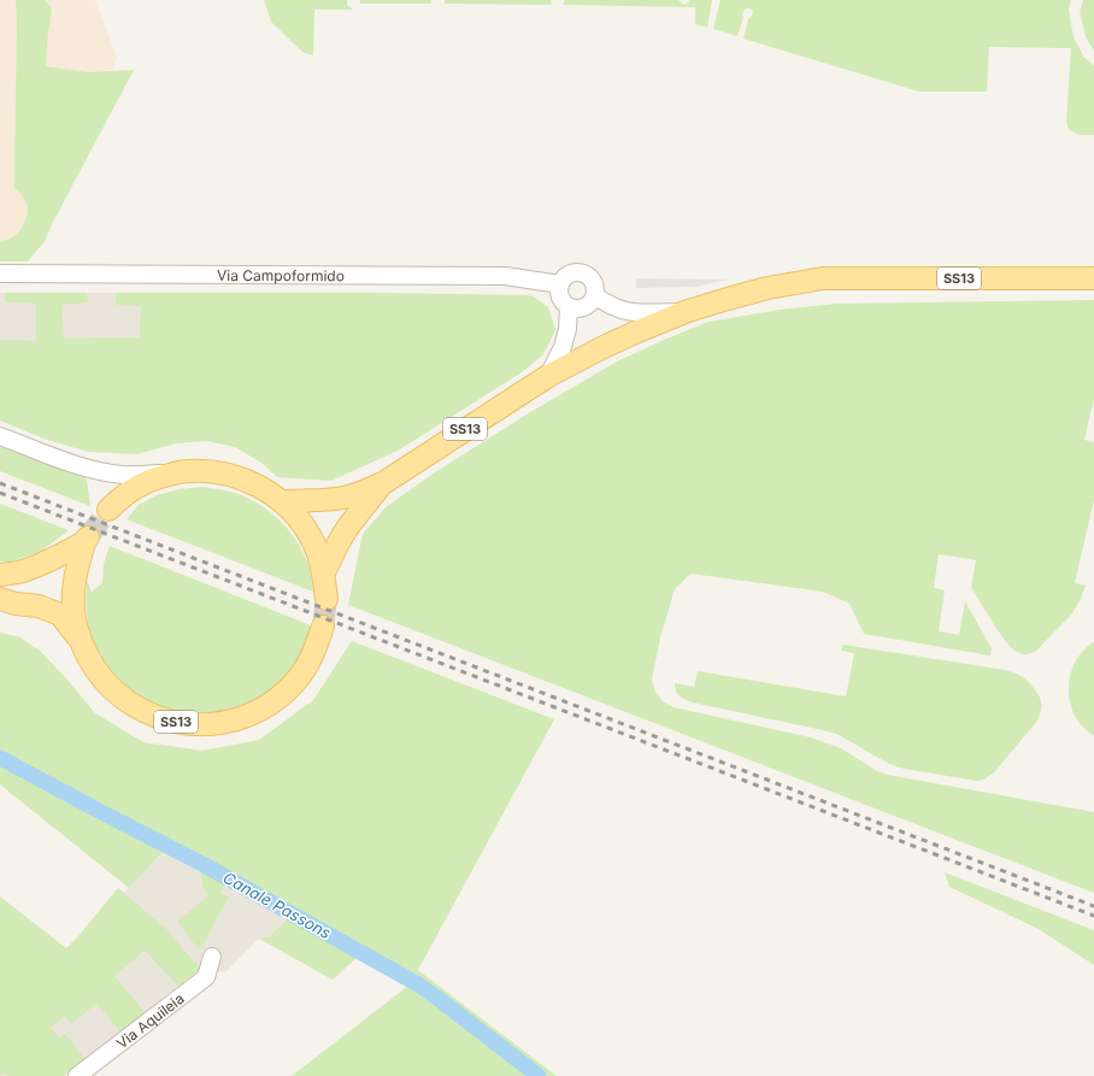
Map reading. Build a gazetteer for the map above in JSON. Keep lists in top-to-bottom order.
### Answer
{
  "streets": {
    "main road": ["SS13"],
    "street": ["Via Campoformido", "Via Aquileia"]
  },
  "water": ["Canale Passons"]
}
